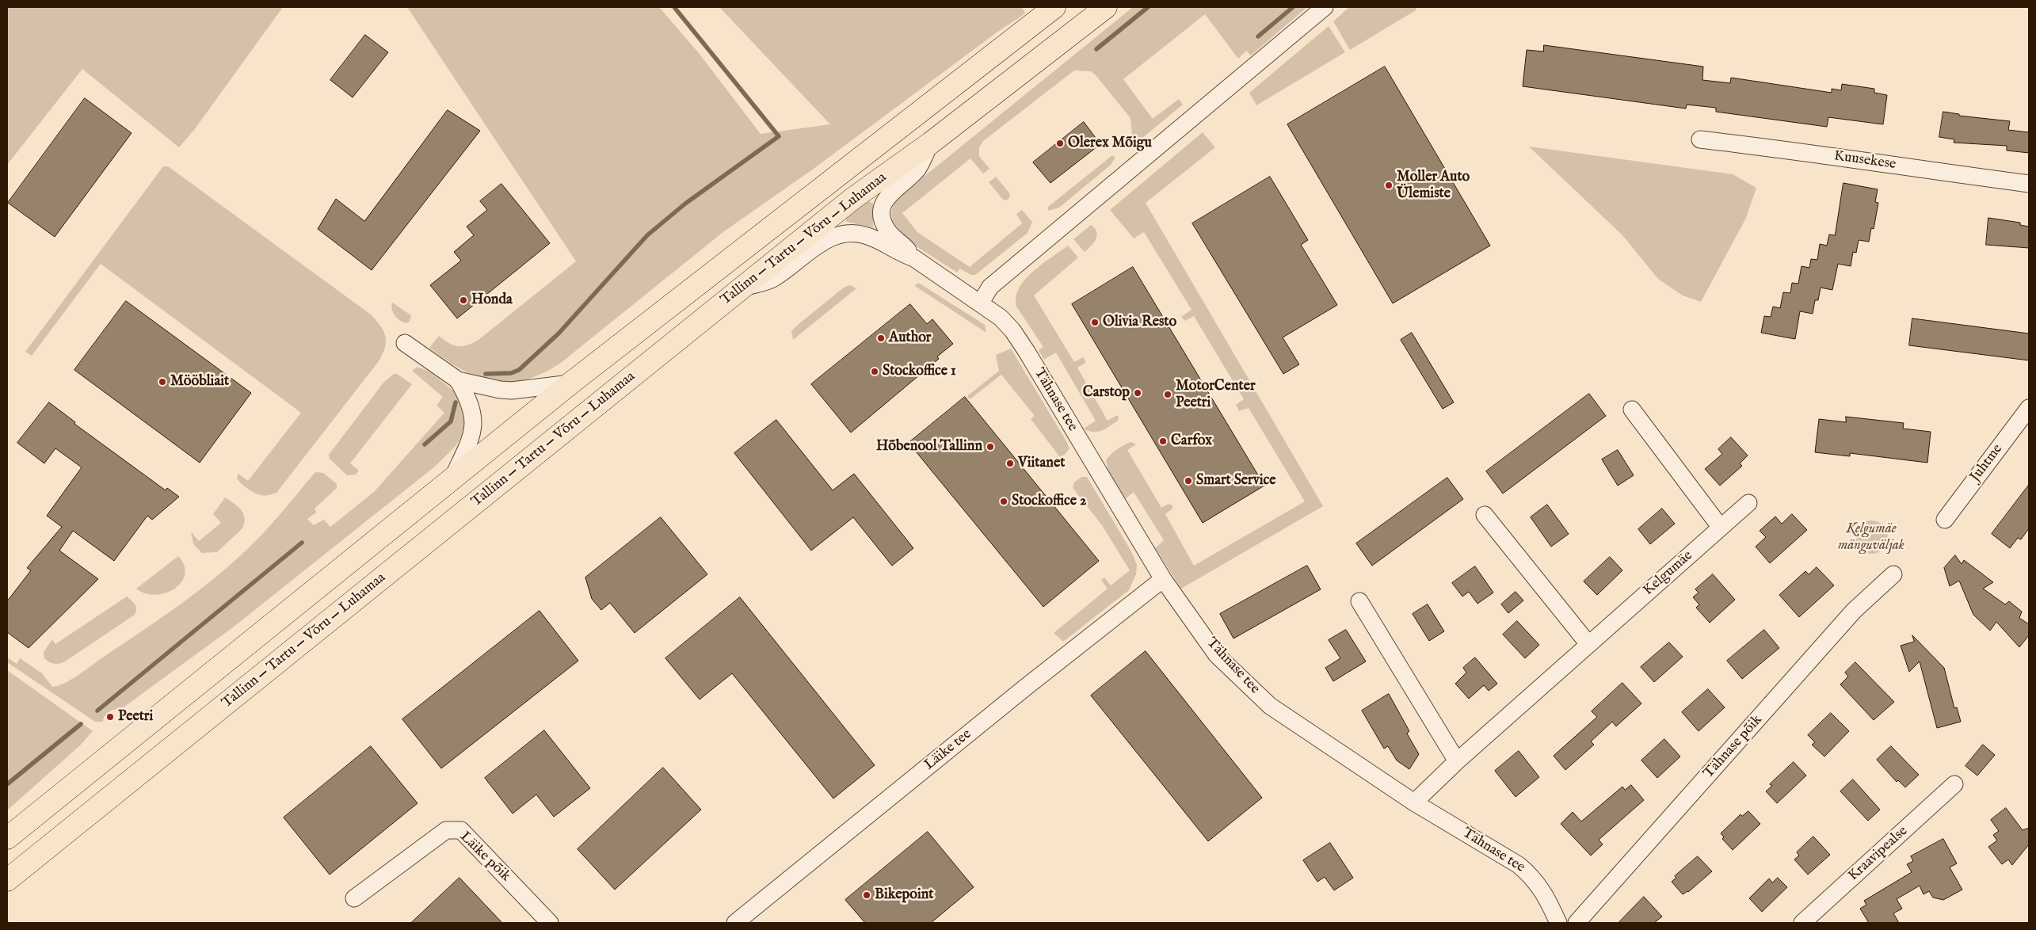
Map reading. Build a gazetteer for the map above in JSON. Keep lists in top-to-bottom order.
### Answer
{
  "streets": {
    "highway": ["Tallinn — Tartu — Võru — Luhamaa"],
    "street": [
      "Kuusekese",
      "Tähnase tee",
      "Juhtme",
      "Kelgumäe",
      "Tähnase põik",
      "Läike tee",
      "Kraavipealse",
      "Läike põik"
    ]
  },
  "crossings": [
    ["Tähnase tee", "Kelgumäe"],
    ["Tähnase tee", "Läike tee"]
  ],
  "parks": ["Kelgumäe mänguväljak"],
  "places": [
    "Olerex Mõigu",
    "Moller Auto Ülemiste",
    "Honda",
    "Olivia Resto",
    "Author",
    "Stockoffice 1",
    "Mööbliait",
    "Carstop",
    "MotorCenter Peetri",
    "Carfox",
    "Hõbenool Tallinn",
    "Viitanet",
    "Smart Service",
    "Stockoffice 2",
    "Peetri",
    "Bikepoint"
  ]
}
